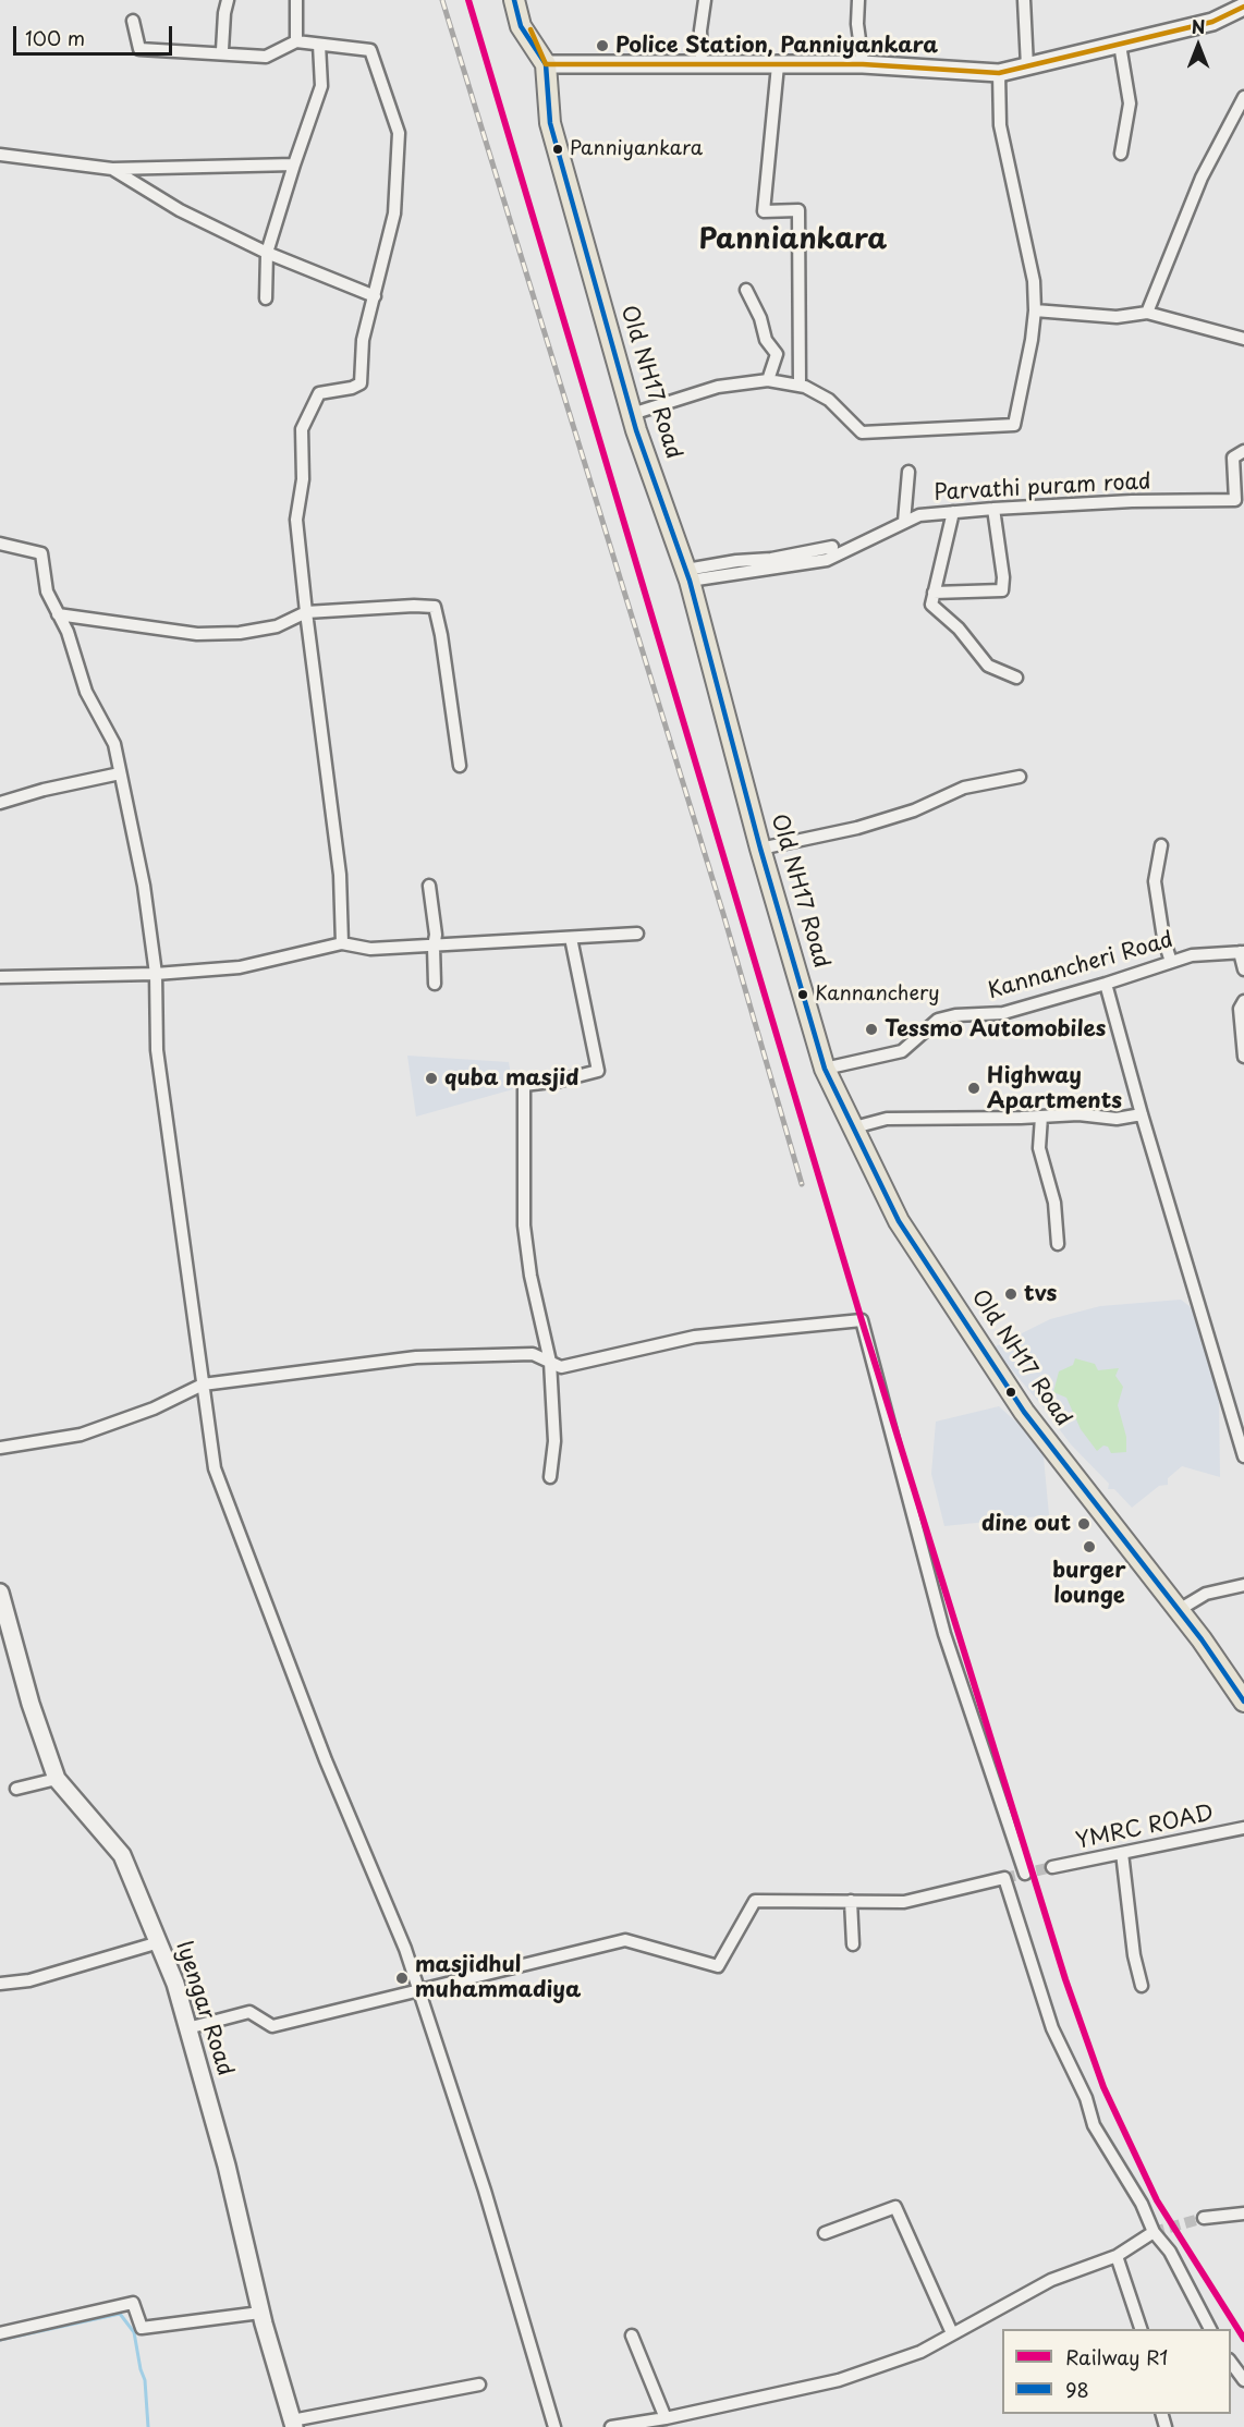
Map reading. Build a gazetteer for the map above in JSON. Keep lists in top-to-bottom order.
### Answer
{
  "streets": {
    "main road": ["Old NH17 Road", "Iyengar Road"],
    "street": ["Parvathi puram road", "Kannancheri Road", "YMRC ROAD"]
  },
  "crossings": [
    ["Old NH17 Road", "Parvathi puram road"],
    ["Old NH17 Road", "Kannancheri Road"]
  ],
  "districts": ["Panniankara"],
  "places": [
    "Police Station, Panniyankara",
    "Panniyankara",
    "Kannanchery",
    "Tessmo Automobiles",
    "quba masjid",
    "Highway Apartments",
    "tvs",
    "dine out",
    "burger lounge",
    "masjidhul muhammadiya"
  ],
  "lines": ["rail line R1", "transit line 98"],
  "legend": ["Railway R1", "98"],
  "scale_bar": "100 m",
  "north": "top"
}
